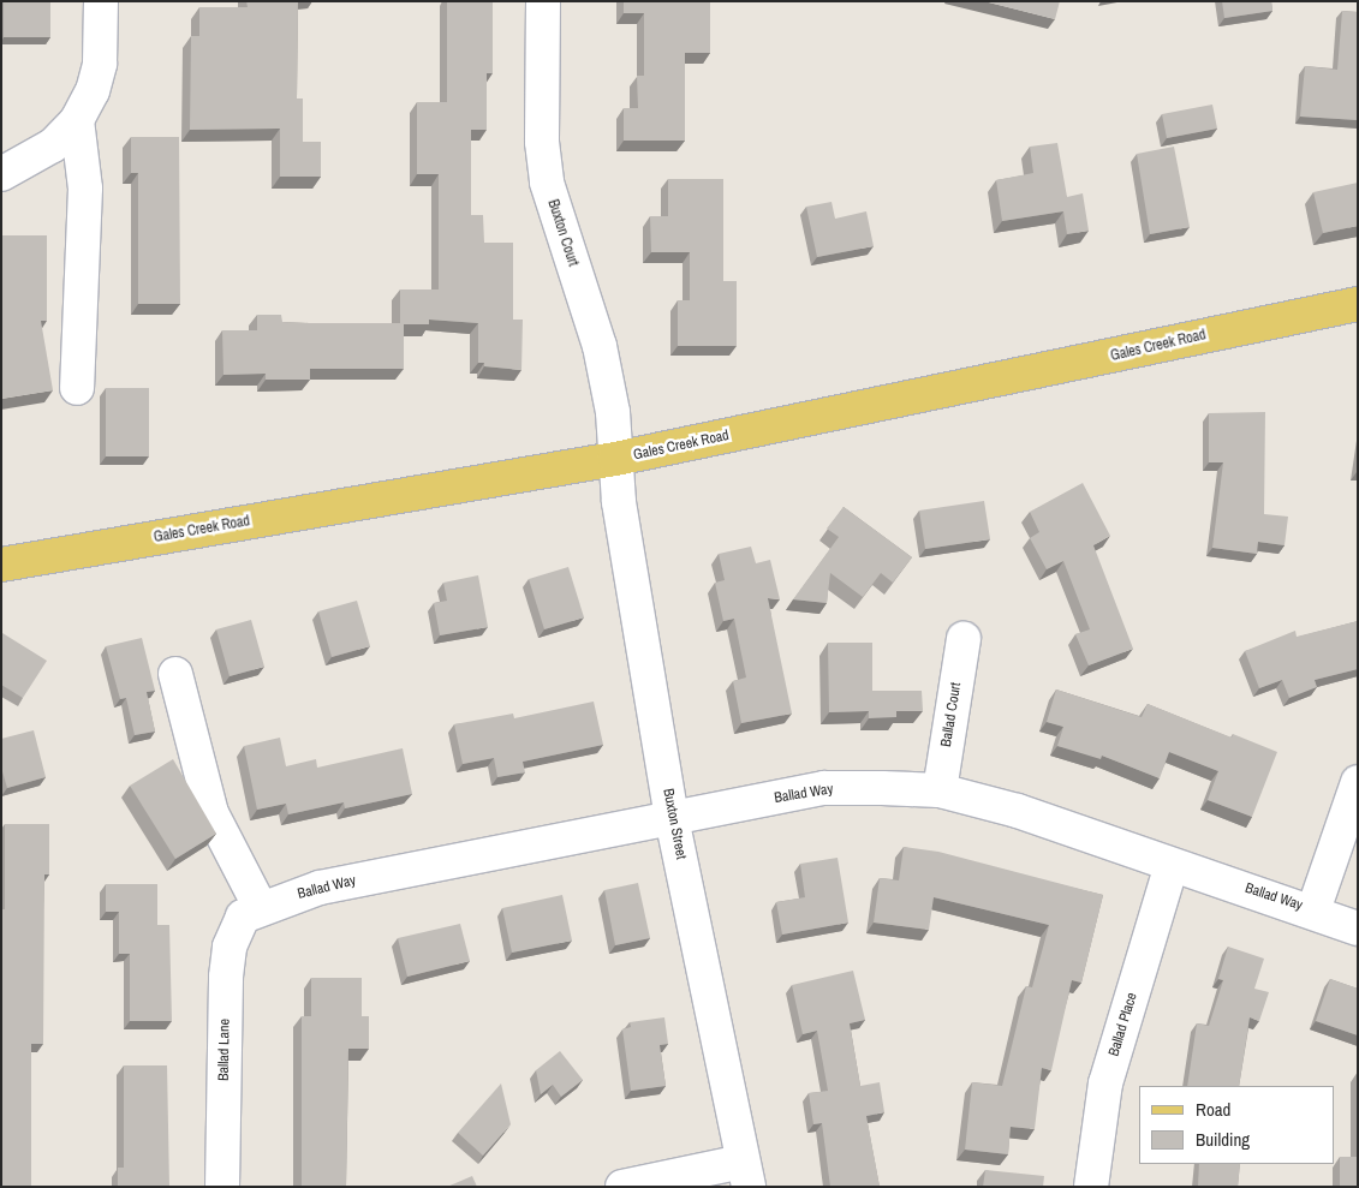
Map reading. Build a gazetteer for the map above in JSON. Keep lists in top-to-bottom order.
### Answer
{
  "streets": {
    "main road": ["Gales Creek Road"],
    "street": [
      "Buxton Court",
      "Ballad Court",
      "Ballad Way",
      "Buxton Street",
      "Ballad Place",
      "Ballad Lane"
    ]
  },
  "crossings": [
    ["Buxton Court", "Gales Creek Road"],
    ["Buxton Court", "Buxton Street"],
    ["Gales Creek Road", "Buxton Street"],
    ["Ballad Court", "Ballad Way"],
    ["Ballad Way", "Buxton Street"],
    ["Ballad Way", "Ballad Place"],
    ["Ballad Way", "Ballad Lane"]
  ],
  "legend": ["Road", "Building"]
}
